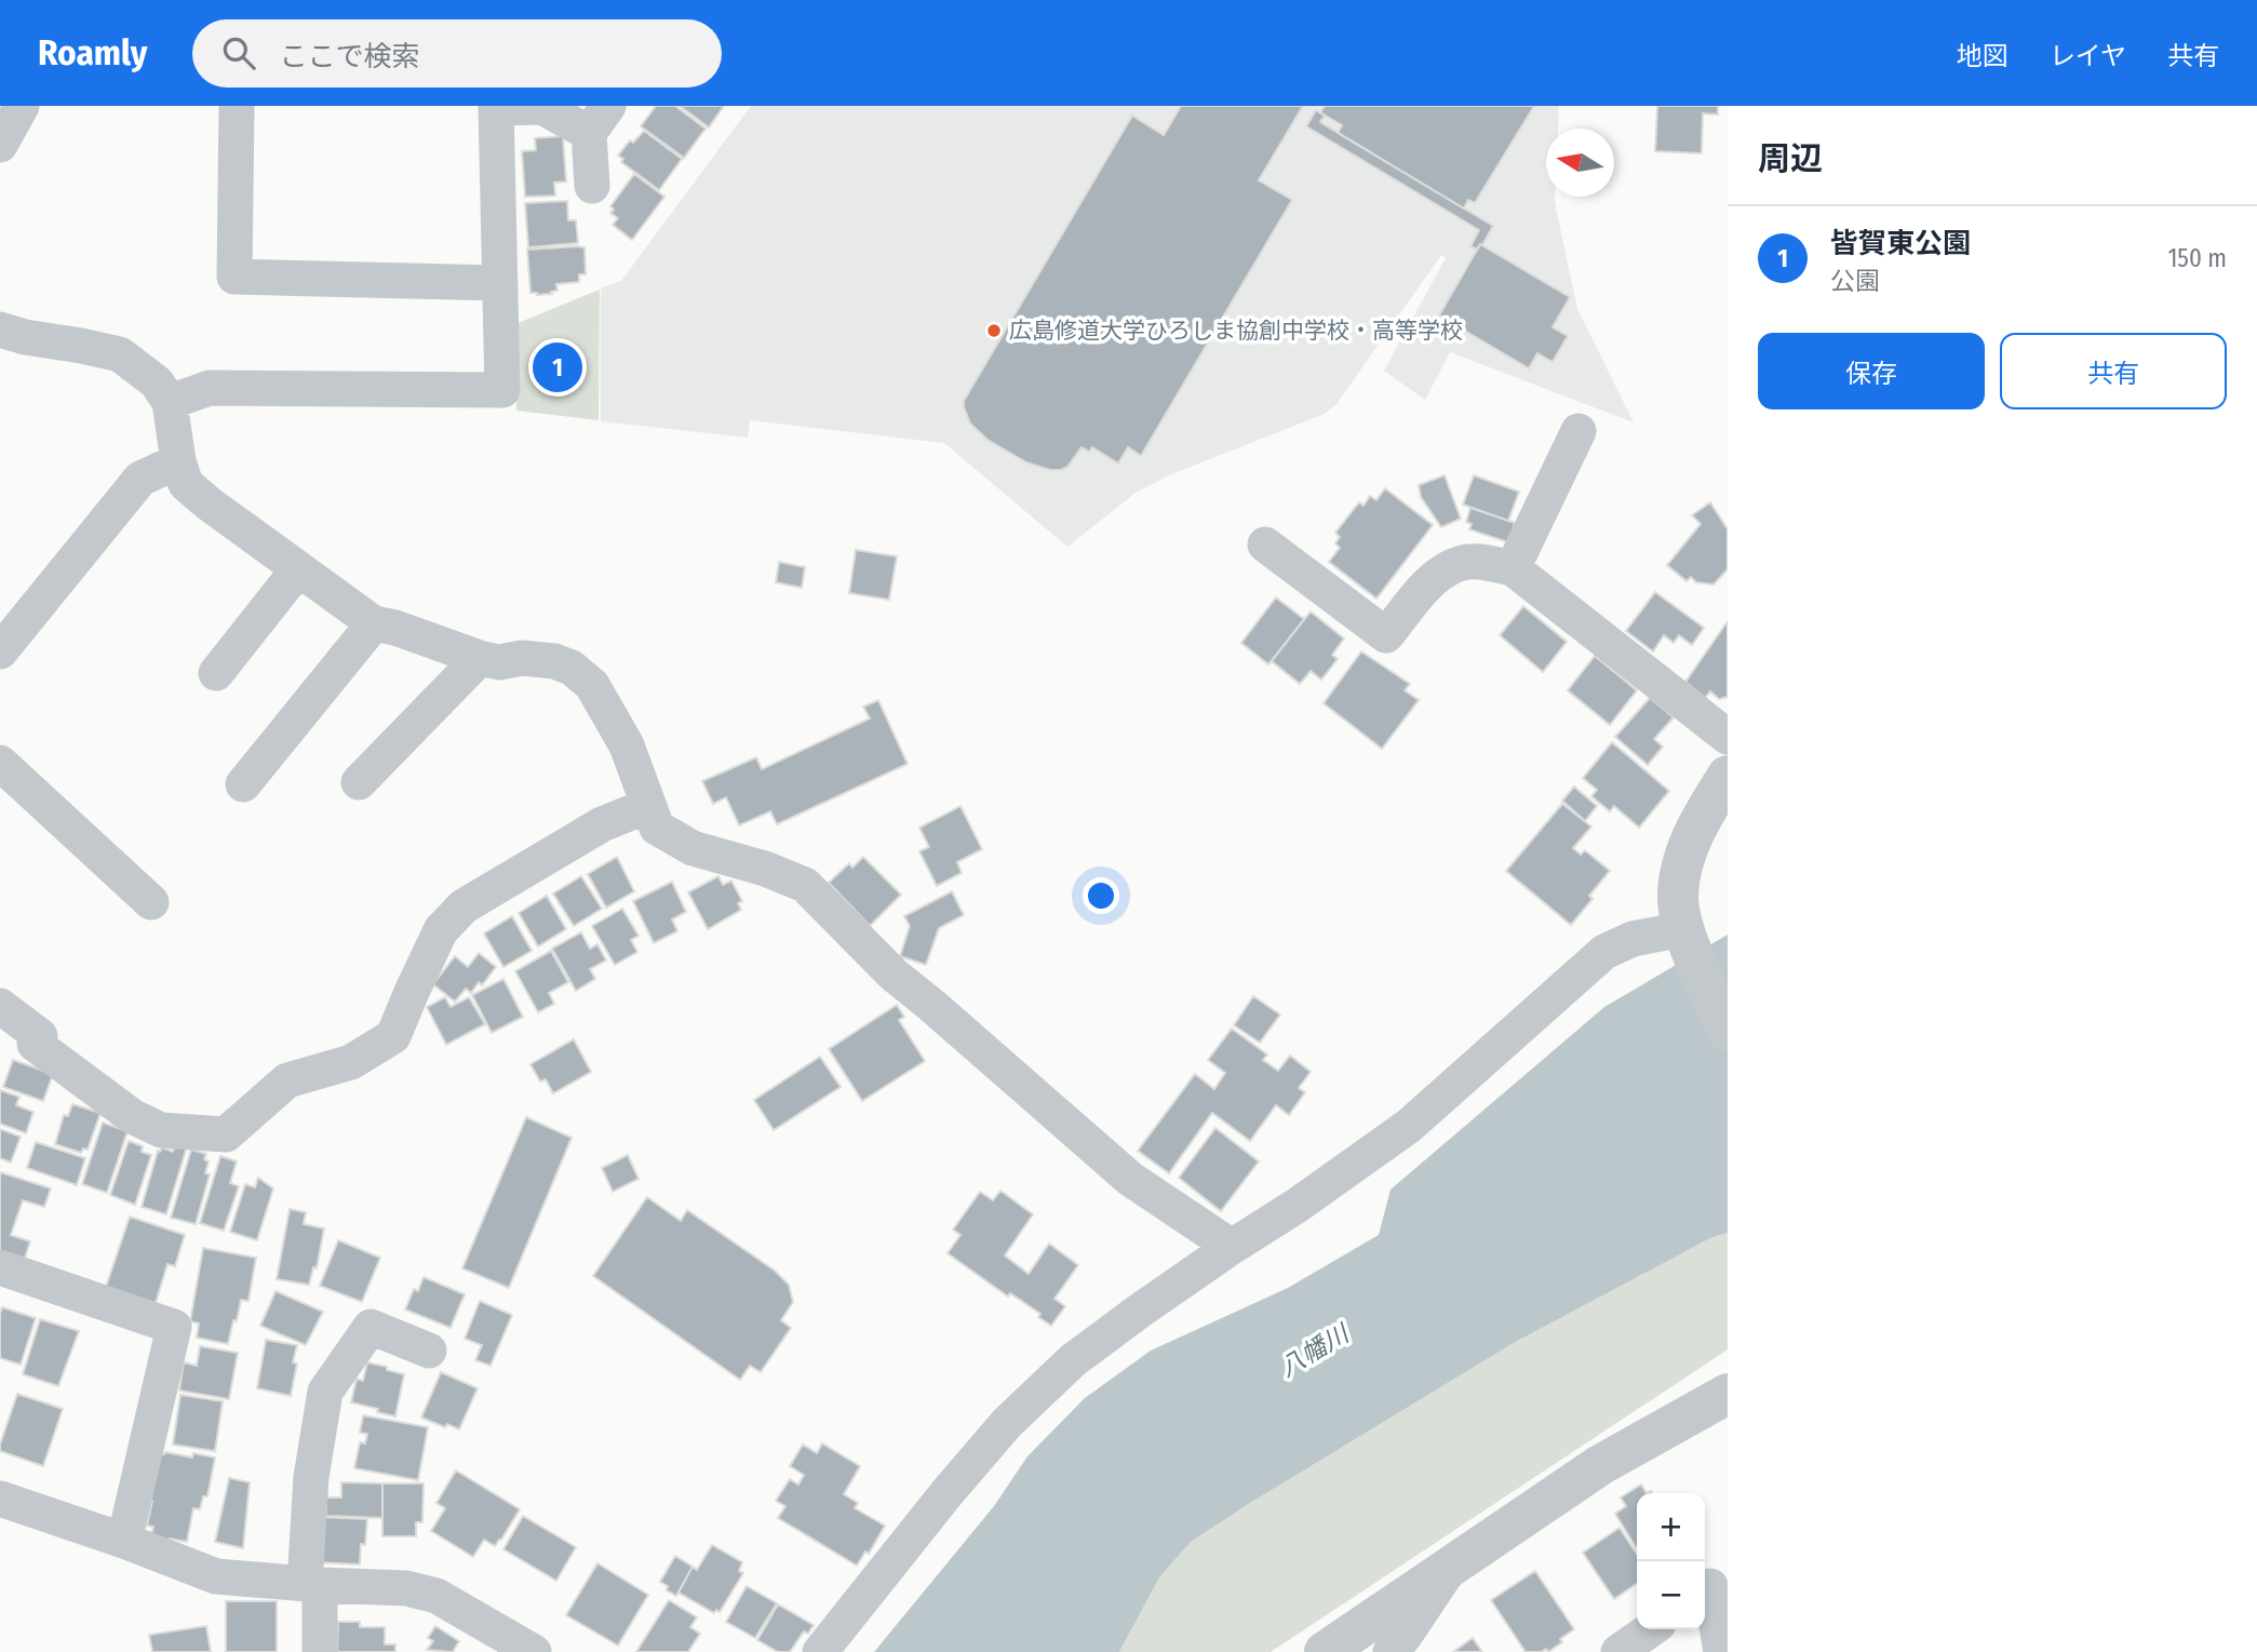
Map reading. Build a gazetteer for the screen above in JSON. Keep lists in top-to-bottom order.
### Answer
{
  "water": ["八幡川"],
  "places": ["広島修道大学ひろしま協創中学校・高等学校"],
  "north": "left",
  "page": {
    "header": "Roamly",
    "search": "ここで検索",
    "nav": ["地図", "レイヤ", "共有"],
    "heading": "周辺",
    "list": [
      {
        "mark": "1",
        "name": "皆賀東公園",
        "note": "公園",
        "value": "150 m"
      }
    ],
    "buttons": ["保存", "共有"],
    "pins": "1",
    "map_buttons": ["+", "−"]
  }
}
